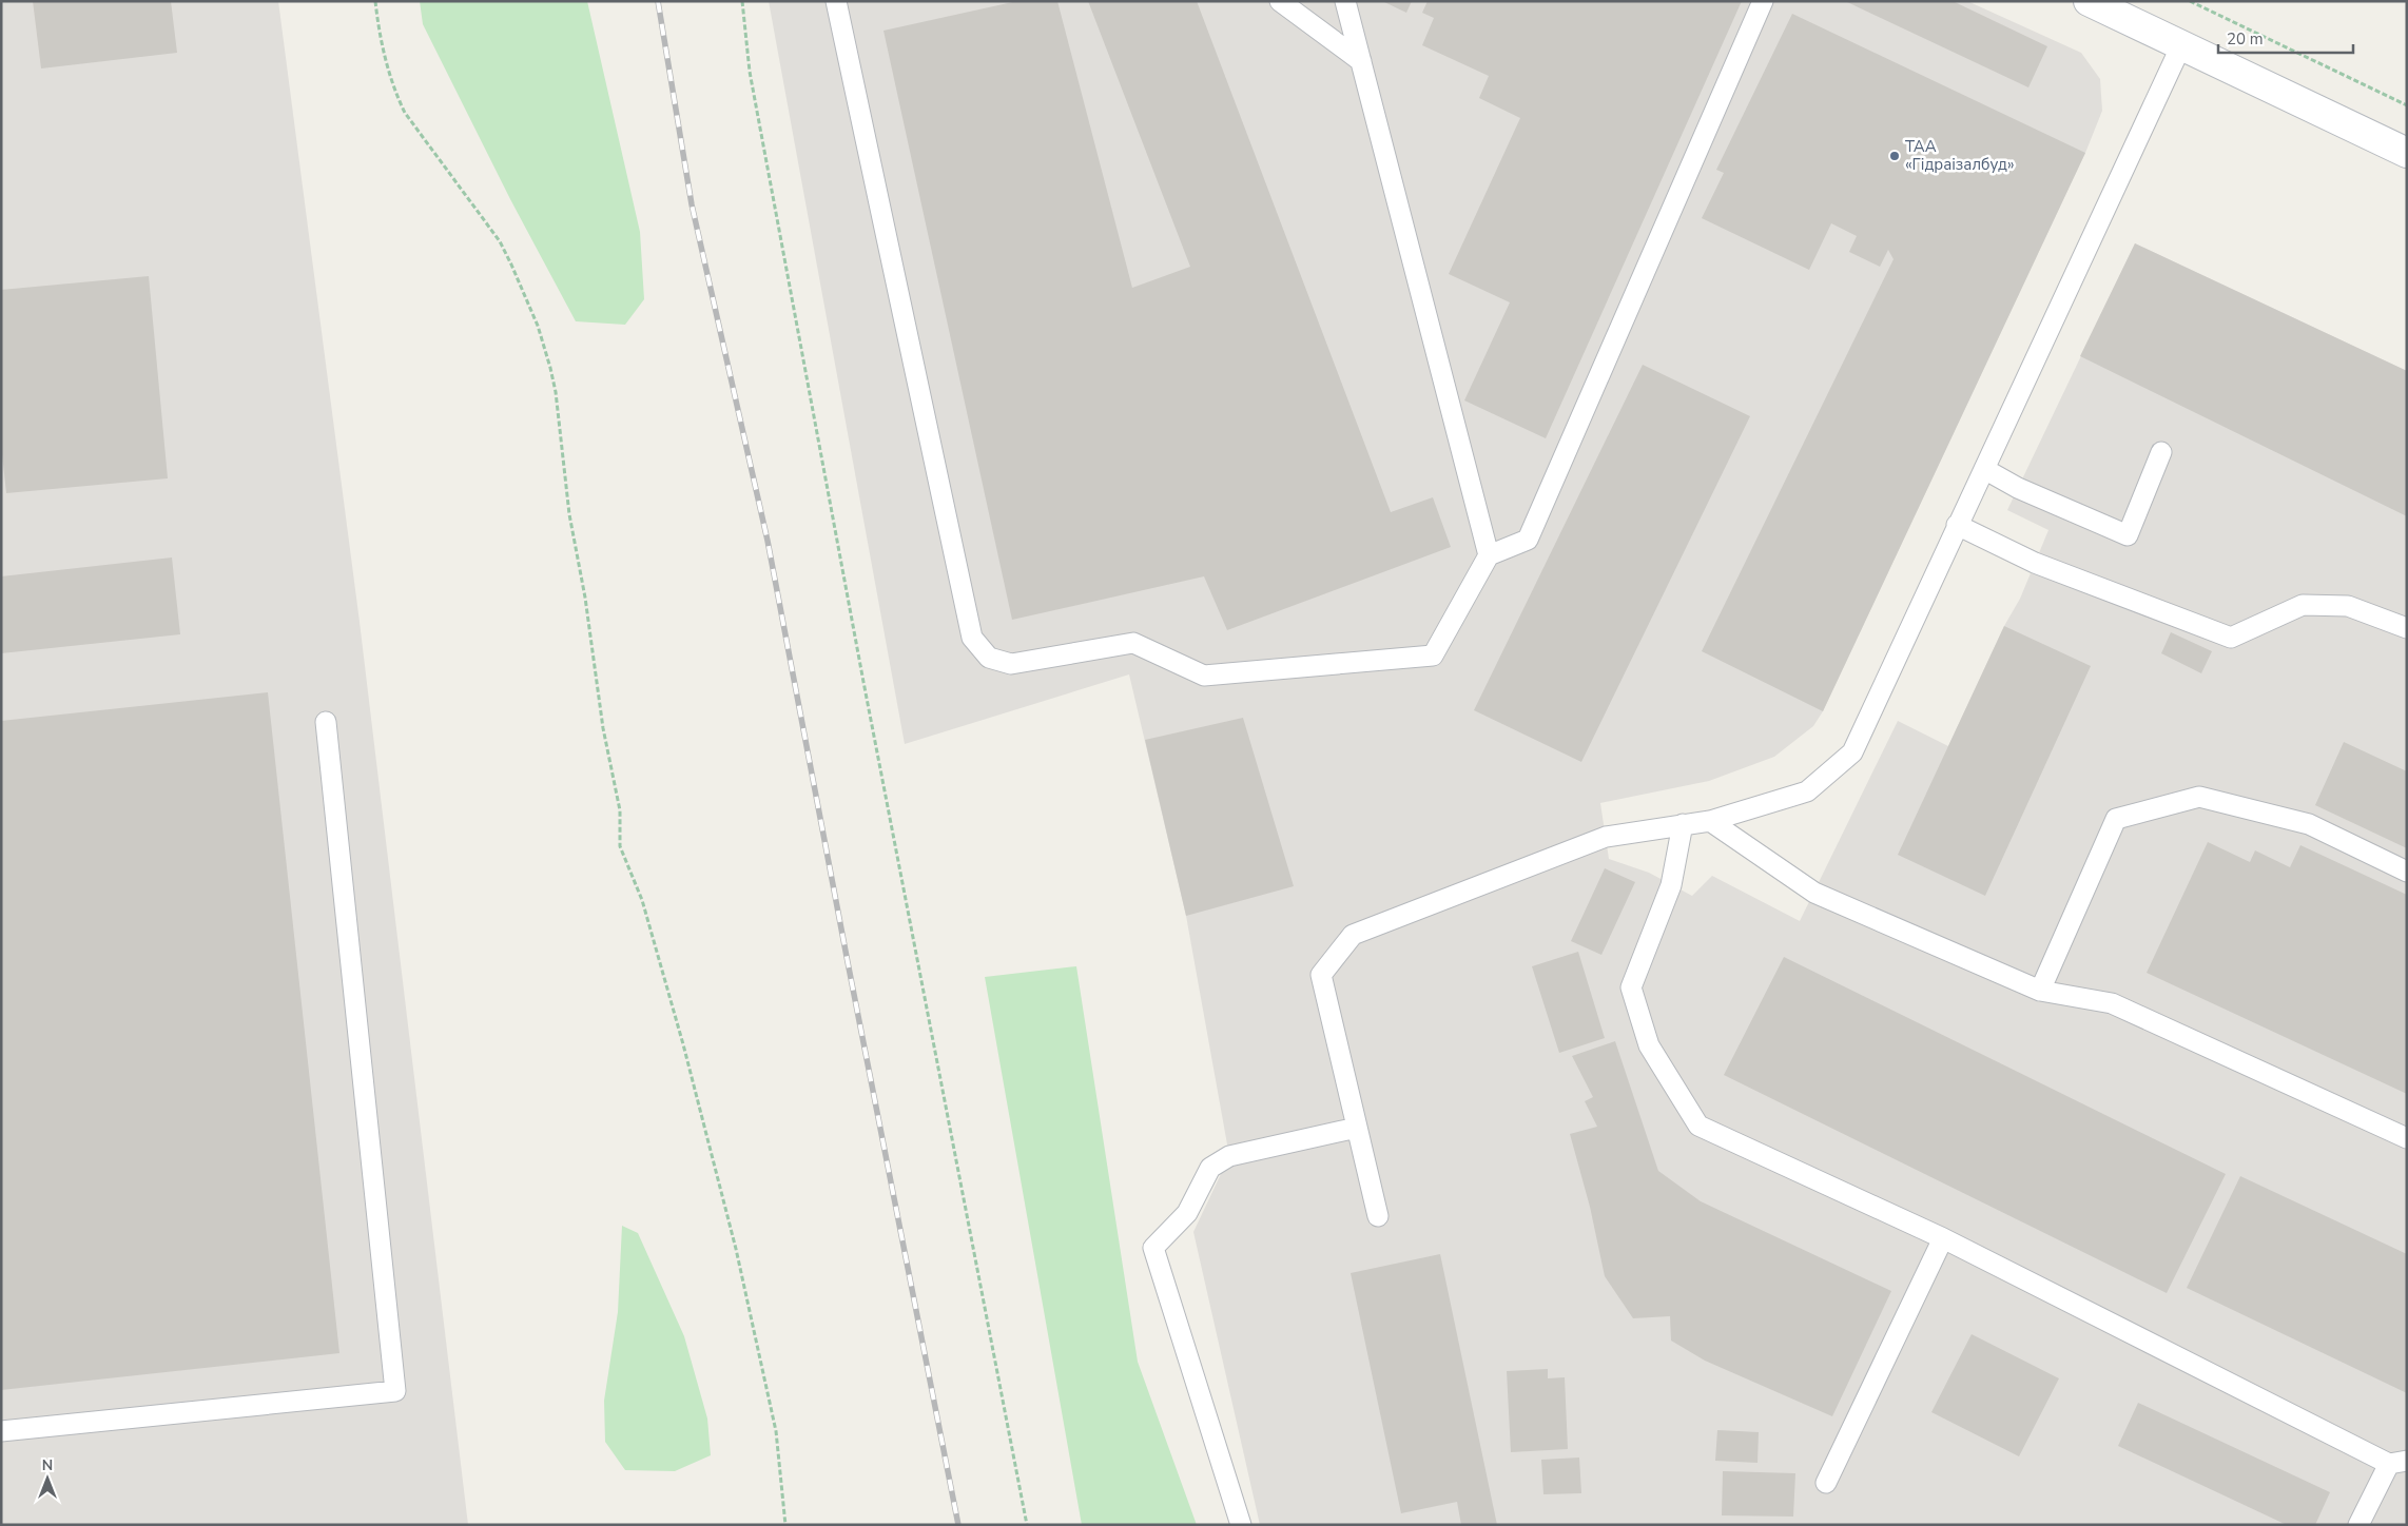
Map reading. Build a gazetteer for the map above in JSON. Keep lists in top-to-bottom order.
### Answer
{
  "places": ["ТАА «Гідраізалбуд»"],
  "scale_bar": "20 m",
  "north": "top"
}
